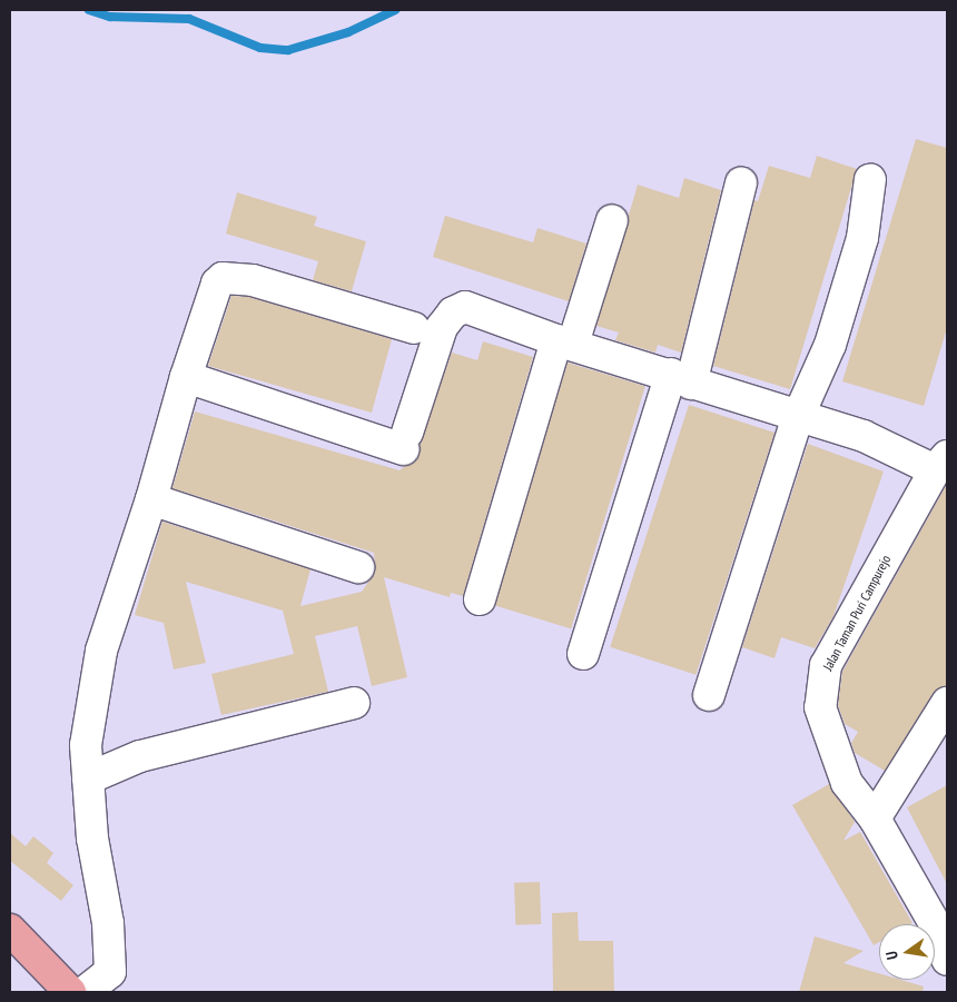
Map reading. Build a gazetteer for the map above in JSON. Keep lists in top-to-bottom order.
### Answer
{
  "streets": {
    "street": ["Jalan Taman Puri Campurejo"]
  },
  "north": "left"
}
